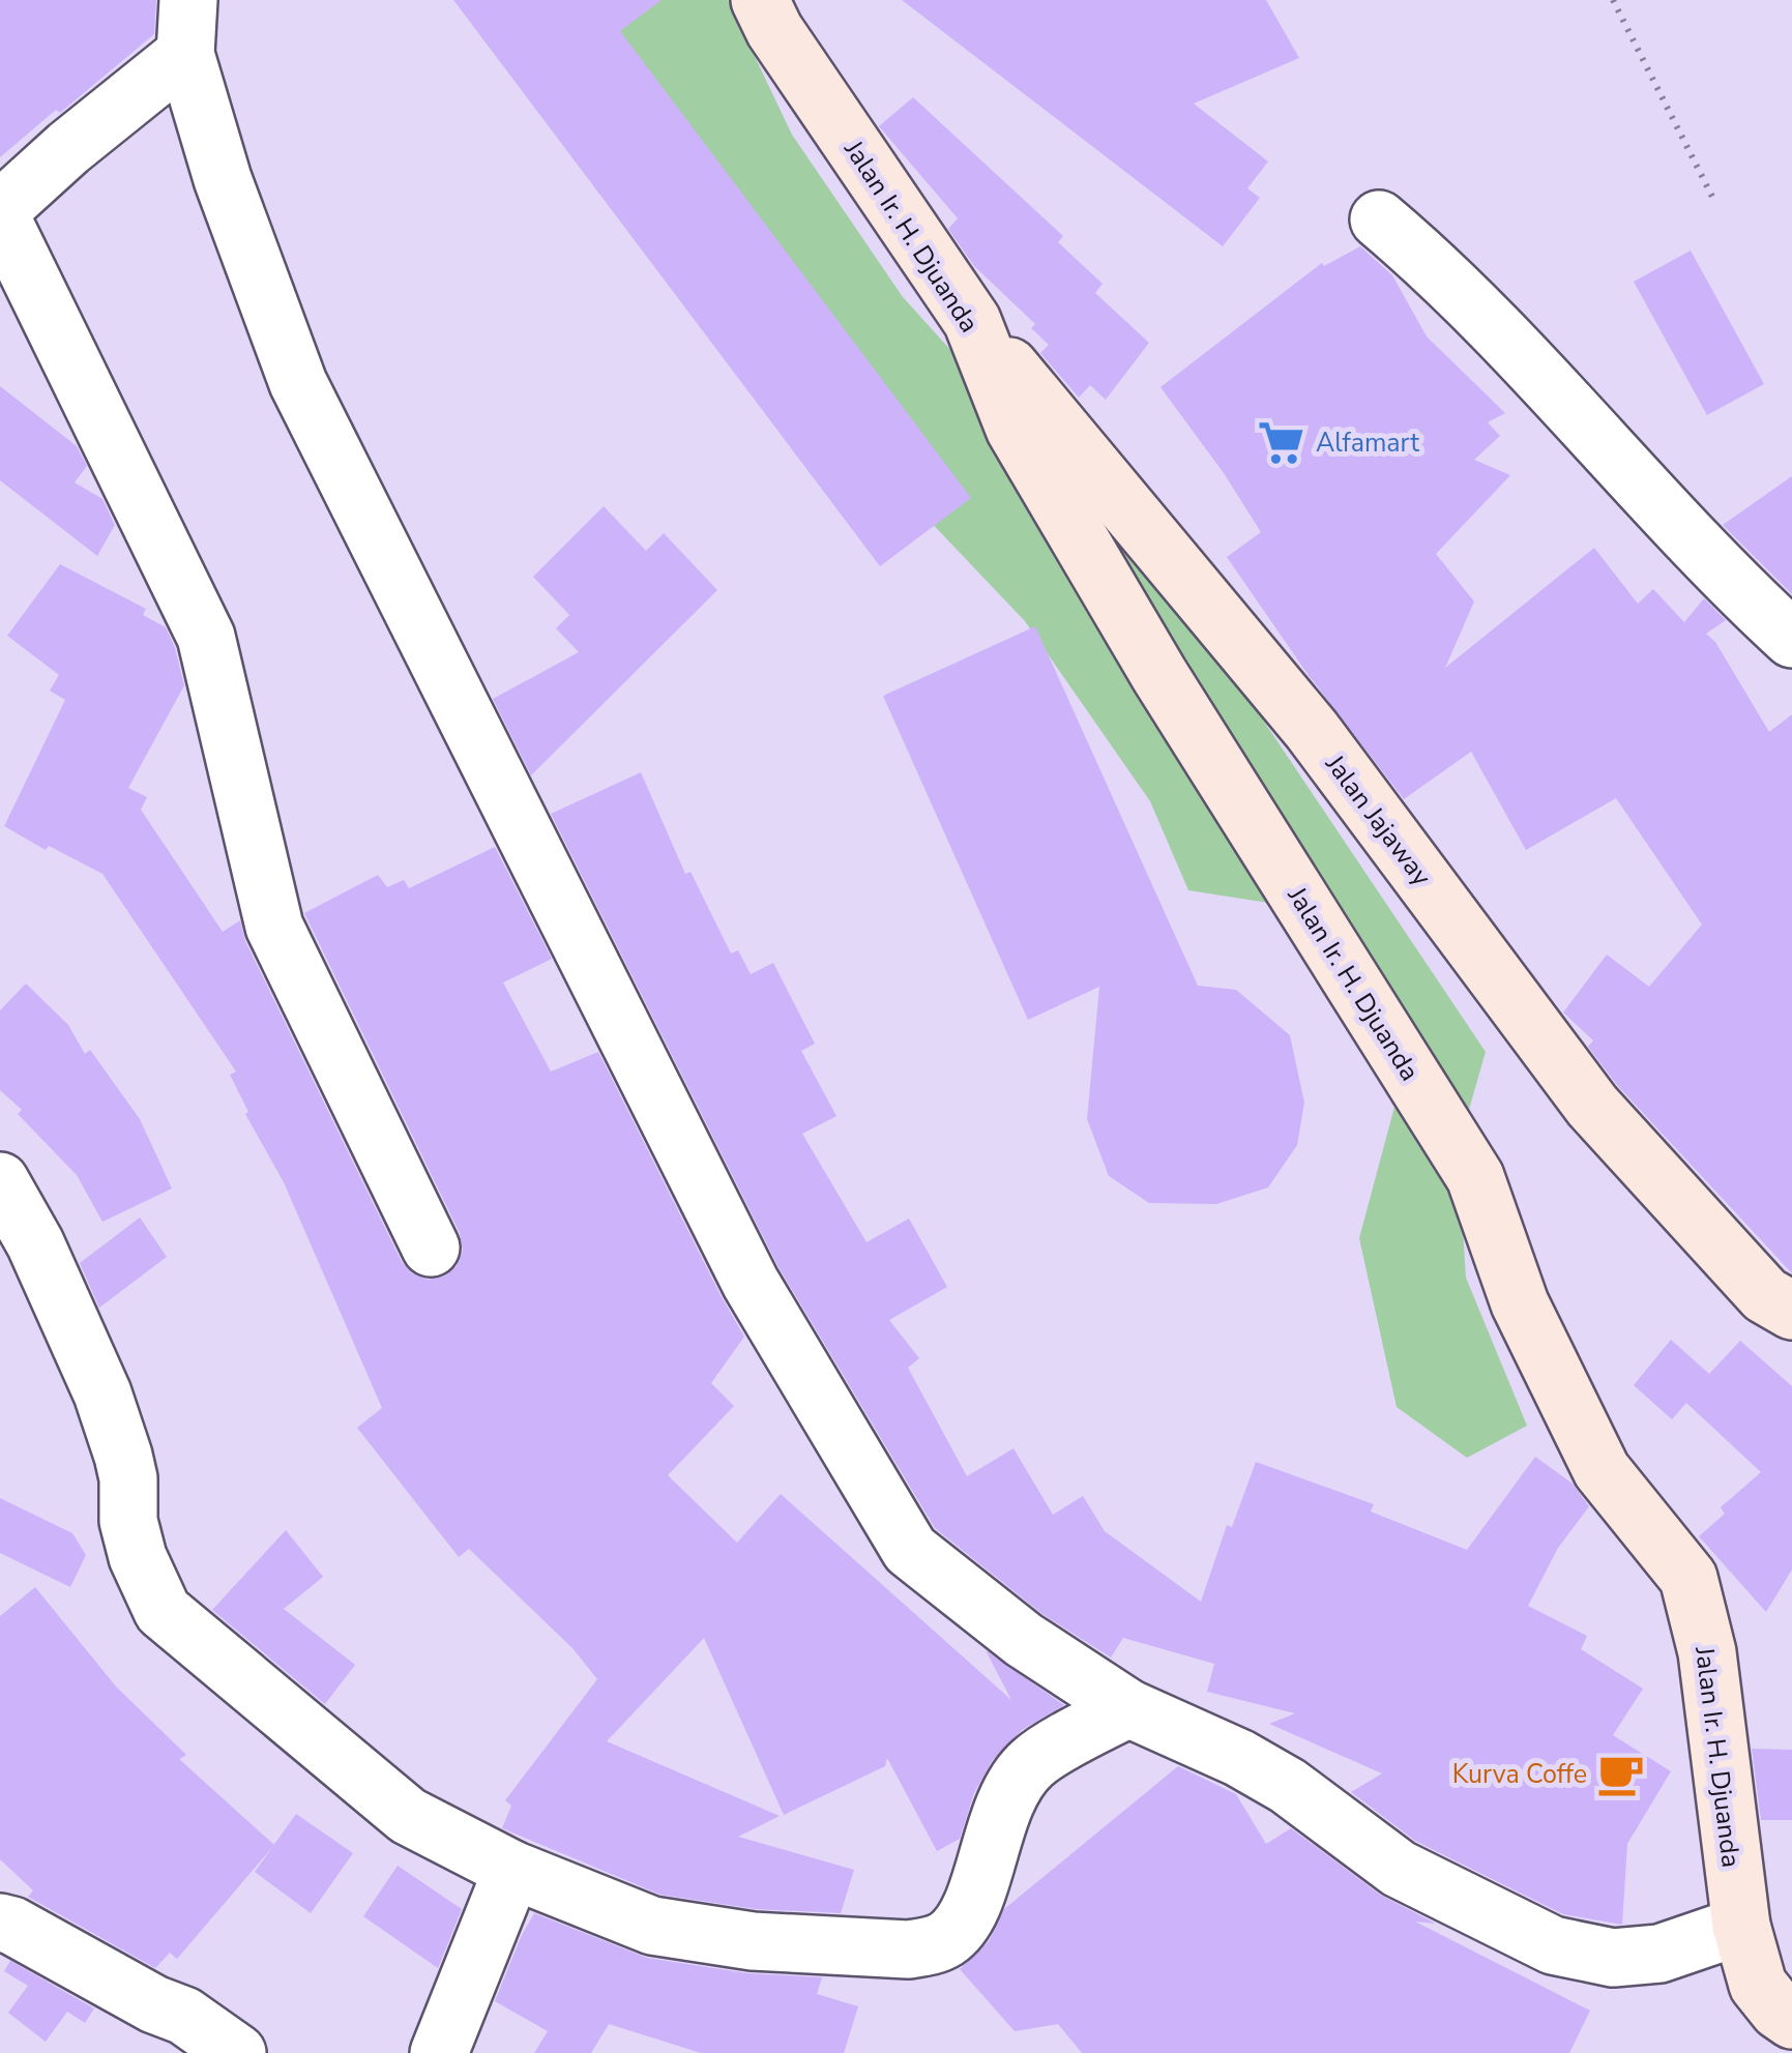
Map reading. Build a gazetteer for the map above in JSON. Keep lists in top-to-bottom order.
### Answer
{
  "streets": {
    "street": ["Jalan Ir. H. Djuanda", "Jalan Jajaway"]
  },
  "crossings": [
    ["Jalan Ir. H. Djuanda", "Jalan Jajaway"]
  ],
  "places": {
    "supermarket": ["Alfamart"],
    "cafe": ["Kurva Coffe"]
  }
}
